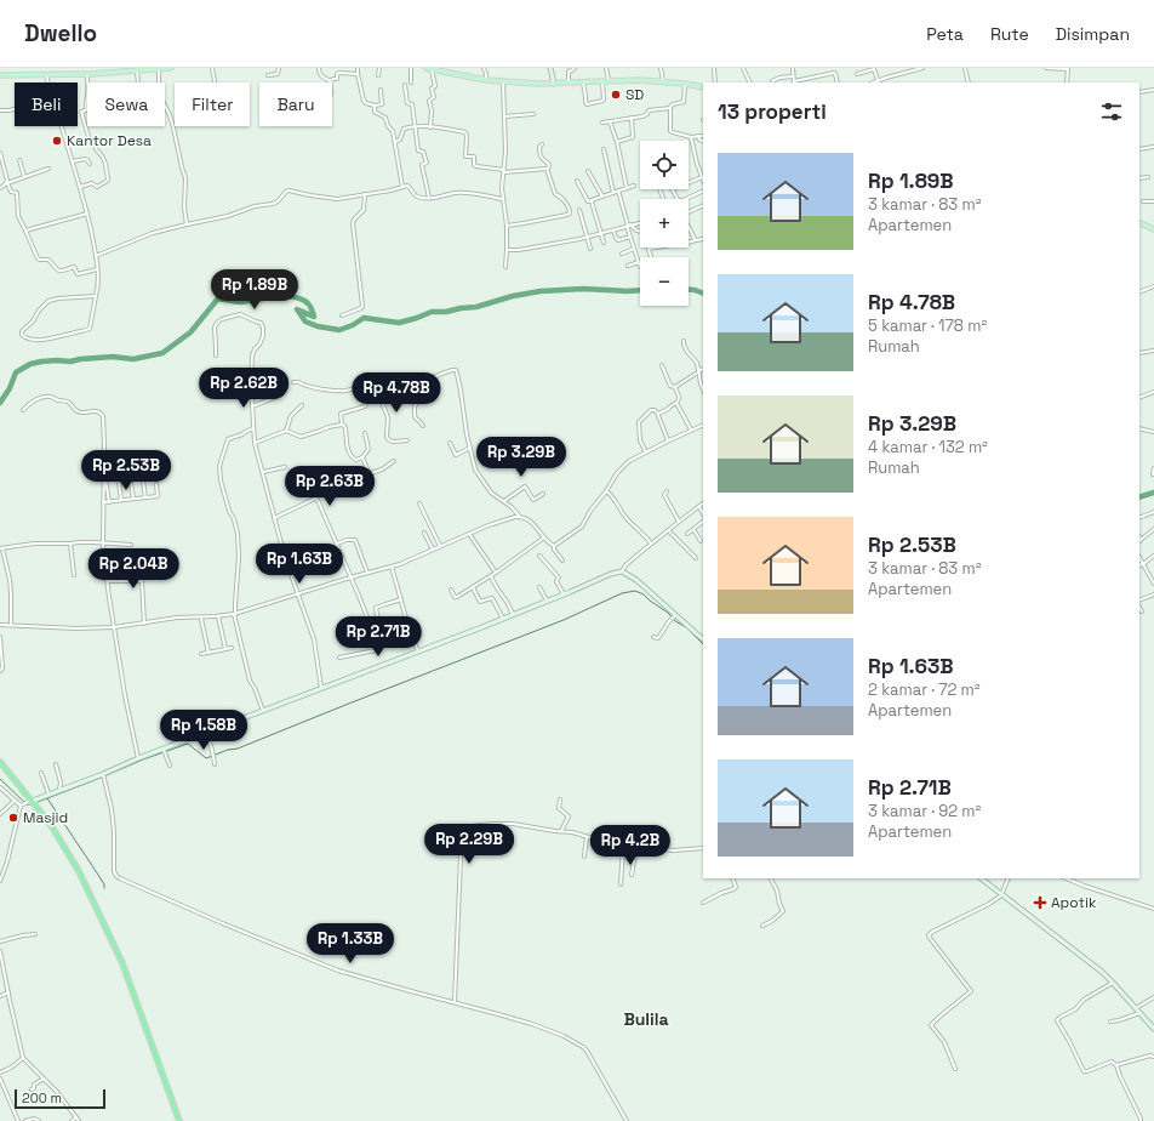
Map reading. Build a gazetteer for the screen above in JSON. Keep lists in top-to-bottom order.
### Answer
{
  "districts": ["Bulila"],
  "places": {
    "other": ["SD", "Kantor Desa", "Masjid"],
    "health": ["Apotik"]
  },
  "scale_bar": "200 m",
  "page": {
    "header": "Dwello",
    "nav": ["Peta", "Rute", "Disimpan"],
    "chip": [
      "Beli",
      "Sewa",
      "Filter",
      "Baru"
    ],
    "heading": "13 properti",
    "map_buttons": ["+", "−"],
    "list": [
      {
        "name": "Rp 1.89B",
        "note": "3 kamar · 83 m² · Apartemen"
      },
      {
        "name": "Rp 4.78B",
        "note": "5 kamar · 178 m² · Rumah"
      },
      {
        "name": "Rp 3.29B",
        "note": "4 kamar · 132 m² · Rumah"
      },
      {
        "name": "Rp 2.53B",
        "note": "3 kamar · 83 m² · Apartemen"
      },
      {
        "name": "Rp 1.63B",
        "note": "2 kamar · 72 m² · Apartemen"
      },
      {
        "name": "Rp 2.71B",
        "note": "3 kamar · 92 m² · Apartemen"
      }
    ],
    "price": [
      "Rp 1.89B",
      "Rp 2.62B",
      "Rp 4.78B",
      "Rp 3.29B",
      "Rp 2.53B",
      "Rp 2.63B",
      "Rp 1.63B",
      "Rp 2.04B",
      "Rp 2.71B",
      "Rp 1.58B",
      "Rp 2.29B",
      "Rp 4.2B",
      "Rp 1.33B"
    ],
    "scale": "200 m"
  }
}
